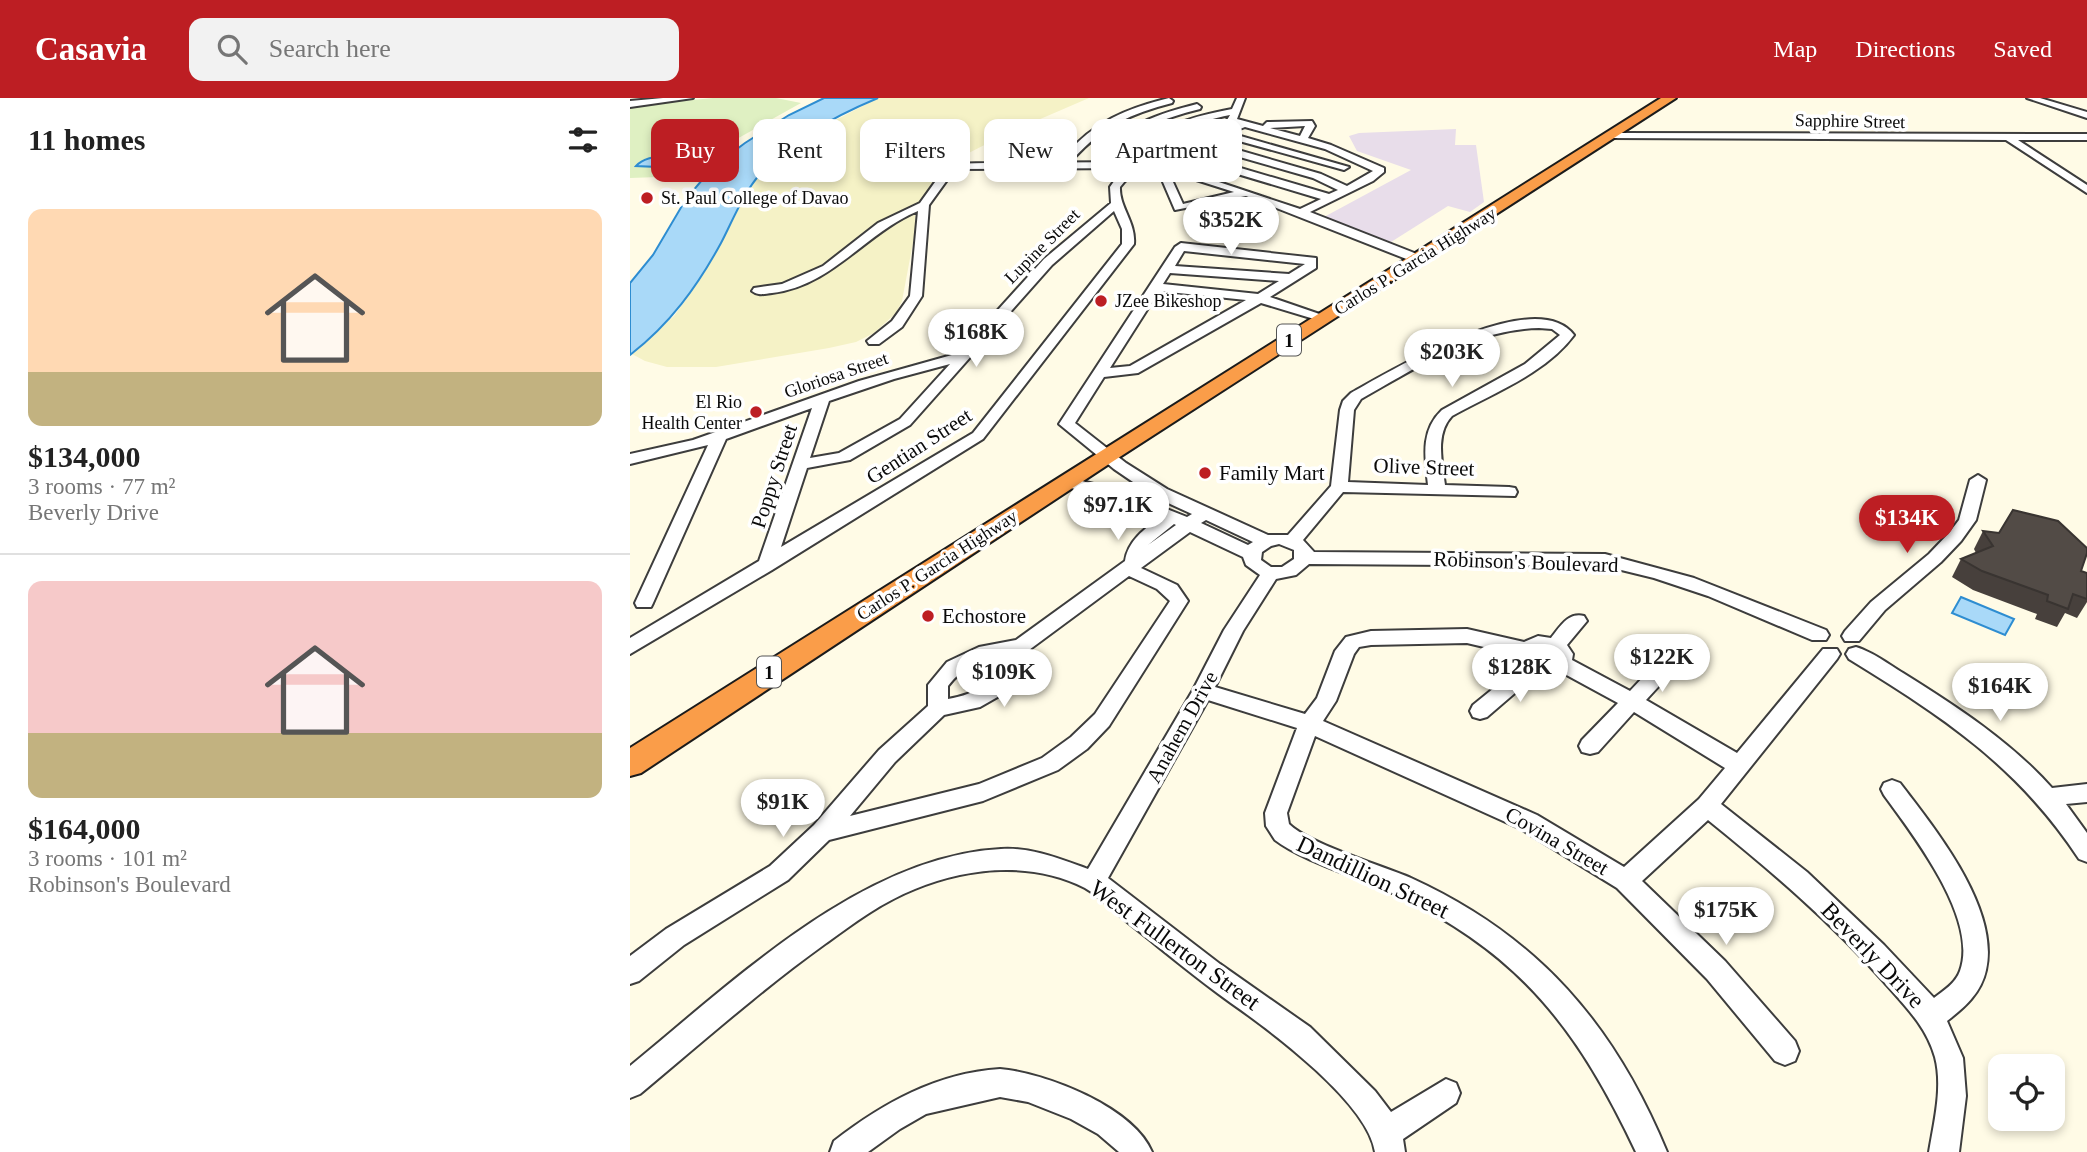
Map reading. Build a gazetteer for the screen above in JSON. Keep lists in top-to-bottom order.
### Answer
{
  "streets": {
    "highway": ["Carlos P. Garcia Highway", "1"],
    "street": [
      "Sapphire Street",
      "Lupine Street",
      "Gloriosa Street",
      "Gentian Street",
      "Olive Street",
      "Poppy Street",
      "Robinson's Boulevard",
      "Anahem Drive",
      "Covina Street",
      "Dandillion Street",
      "West Fullerton Street",
      "Beverly Drive"
    ]
  },
  "crossings": [
    ["Sapphire Street", "Carlos P. Garcia Highway"],
    ["Lupine Street", "Gloriosa Street"],
    ["Lupine Street", "Gentian Street"],
    ["Lupine Street", "Poppy Street"],
    ["Gloriosa Street", "Poppy Street"],
    ["Gentian Street", "Poppy Street"],
    ["Robinson's Boulevard", "Anahem Drive"],
    ["Robinson's Boulevard", "Covina Street"],
    ["Anahem Drive", "Covina Street"],
    ["Anahem Drive", "West Fullerton Street"],
    ["Covina Street", "Dandillion Street"],
    ["Covina Street", "Beverly Drive"]
  ],
  "places": [
    "St. Paul College of Davao",
    "JZee Bikeshop",
    "El Rio Health Center",
    "Family Mart",
    "Echostore"
  ],
  "page": {
    "header": "Casavia",
    "search": "Search here",
    "nav": ["Map", "Directions", "Saved"],
    "heading": "11 homes",
    "chip": [
      "Buy",
      "Rent",
      "Filters",
      "New",
      "Apartment"
    ],
    "list": [
      {
        "name": "$134,000",
        "note": "3 rooms · 77 m² · Beverly Drive"
      },
      {
        "name": "$164,000",
        "note": "3 rooms · 101 m² · Robinson's Boulevard"
      }
    ],
    "price": [
      "$352K",
      "$168K",
      "$203K",
      "$97.1K",
      "$134K",
      "$122K",
      "$128K",
      "$109K",
      "$164K",
      "$91K",
      "$175K"
    ]
  }
}
